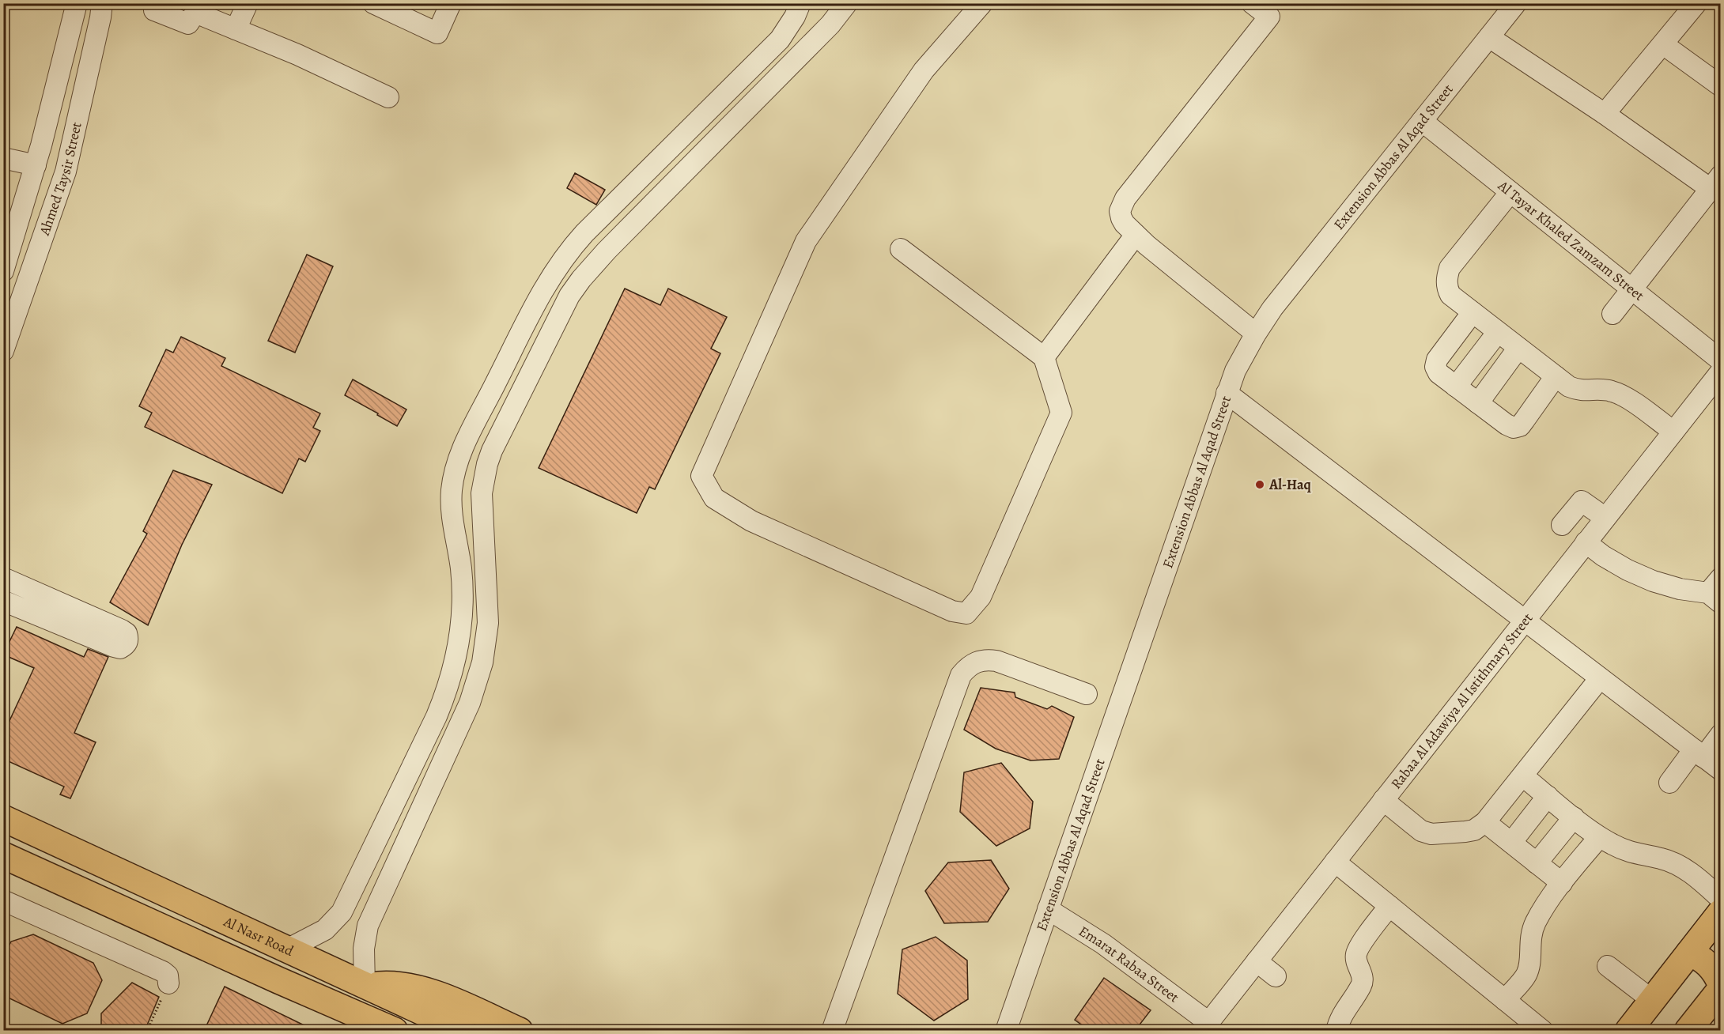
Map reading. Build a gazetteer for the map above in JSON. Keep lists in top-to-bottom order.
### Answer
{
  "streets": {
    "main road": ["Al Nasr Road"],
    "street": [
      "Extension Abbas Al Aqad Street",
      "Ahmed Taysir Street",
      "Al Tayar Khaled Zamzam Street",
      "Rabaa Al Adawiya Al Istithmary Street",
      "Emarat Rabaa Street"
    ]
  },
  "crossings": [
    ["Extension Abbas Al Aqad Street", "Al Tayar Khaled Zamzam Street"],
    ["Extension Abbas Al Aqad Street", "Emarat Rabaa Street"],
    ["Rabaa Al Adawiya Al Istithmary Street", "Emarat Rabaa Street"]
  ],
  "places": ["Al-Haq"]
}
